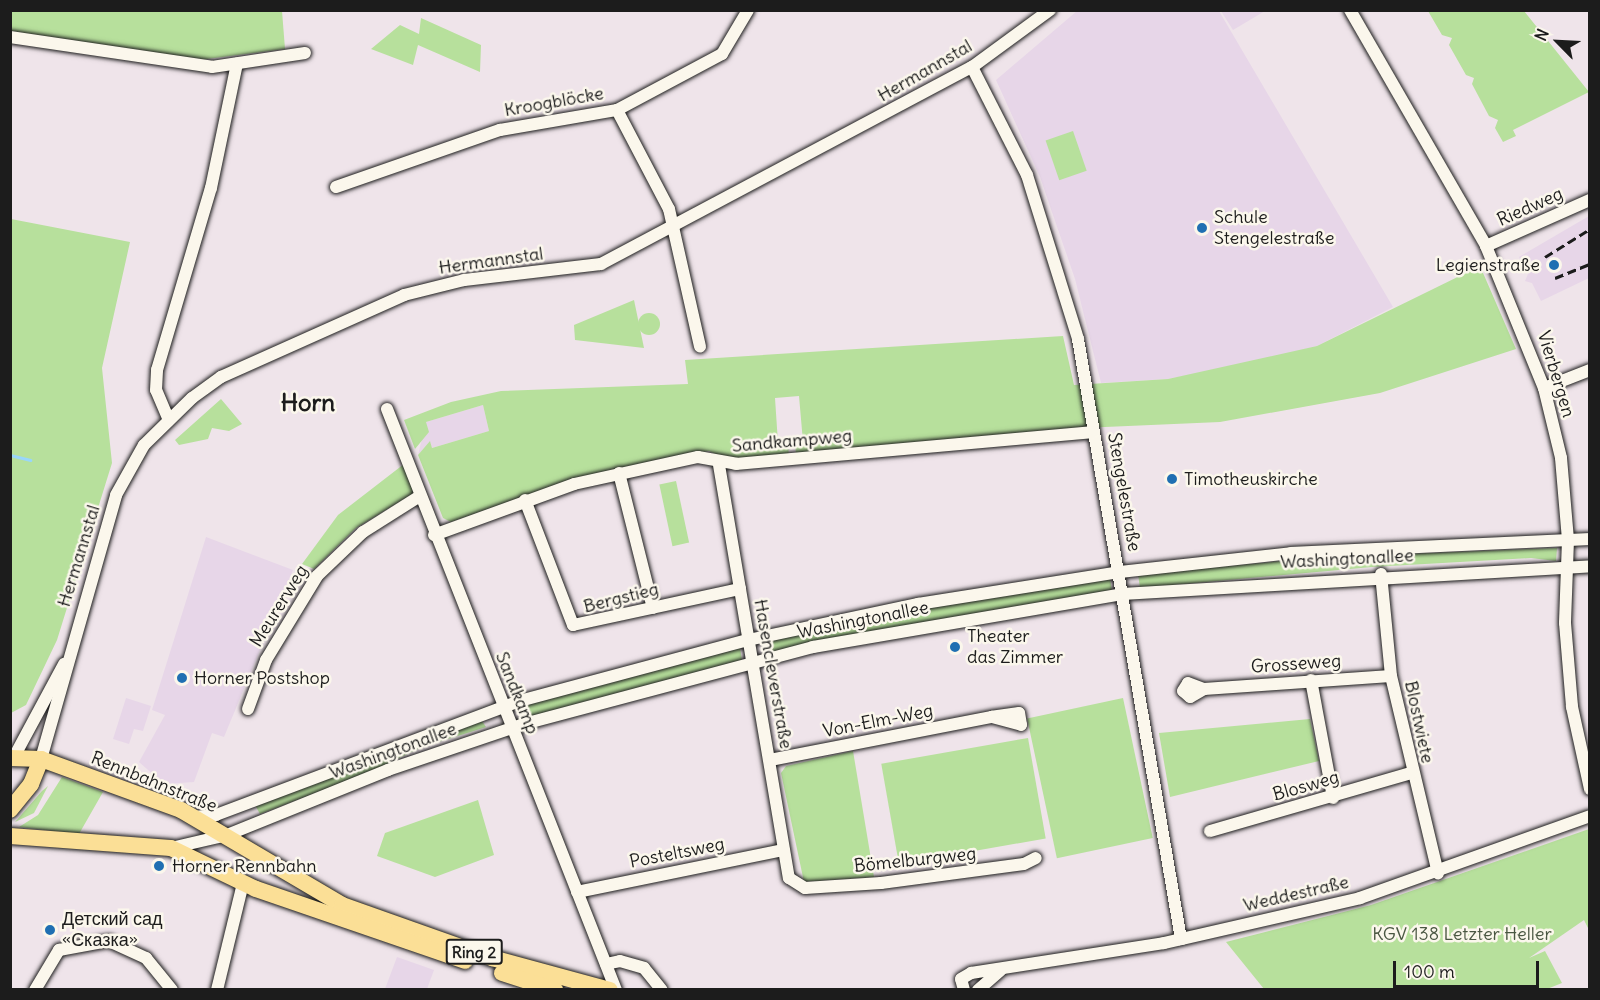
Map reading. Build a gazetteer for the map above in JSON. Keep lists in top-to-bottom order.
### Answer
{
  "streets": {
    "main road": ["Rennbahnstraße", "Ring 2"],
    "street": [
      "Hermannstal",
      "Kroogblöcke",
      "Riedweg",
      "Vierbergen",
      "Sandkampweg",
      "Stengelestraße",
      "Washingtonallee",
      "Bergstieg",
      "Meurerweg",
      "Grosseweg",
      "Hasencleverstraße",
      "Sandkamp",
      "Von-Elm-Weg",
      "Blostwiete",
      "Blosweg",
      "Posteltsweg",
      "Bömelburgweg",
      "Weddestraße"
    ]
  },
  "crossings": [
    ["Hermannstal", "Stengelestraße"],
    ["Hermannstal", "Rennbahnstraße"],
    ["Riedweg", "Vierbergen"],
    ["Vierbergen", "Washingtonallee"],
    ["Sandkampweg", "Stengelestraße"],
    ["Sandkampweg", "Bergstieg"],
    ["Sandkampweg", "Hasencleverstraße"],
    ["Sandkampweg", "Sandkamp"],
    ["Stengelestraße", "Washingtonallee"],
    ["Stengelestraße", "Weddestraße"],
    ["Washingtonallee", "Hasencleverstraße"],
    ["Washingtonallee", "Sandkamp"],
    ["Washingtonallee", "Blostwiete"],
    ["Washingtonallee", "Rennbahnstraße"],
    ["Washingtonallee", "Ring 2"],
    ["Bergstieg", "Hasencleverstraße"],
    ["Meurerweg", "Sandkamp"],
    ["Grosseweg", "Blostwiete"],
    ["Hasencleverstraße", "Von-Elm-Weg"],
    ["Hasencleverstraße", "Posteltsweg"],
    ["Hasencleverstraße", "Bömelburgweg"],
    ["Sandkamp", "Posteltsweg"],
    ["Blostwiete", "Blosweg"],
    ["Blostwiete", "Weddestraße"]
  ],
  "districts": ["Horn"],
  "parks": ["KGV 138 Letzter Heller"],
  "places": [
    "Schule Stengelestraße",
    "Legienstraße",
    "Timotheuskirche",
    "Theater das Zimmer",
    "Horner Postshop",
    "Horner Rennbahn",
    "Детский сад «Сказка»"
  ],
  "scale_bar": "100 m",
  "north": "top left"
}
